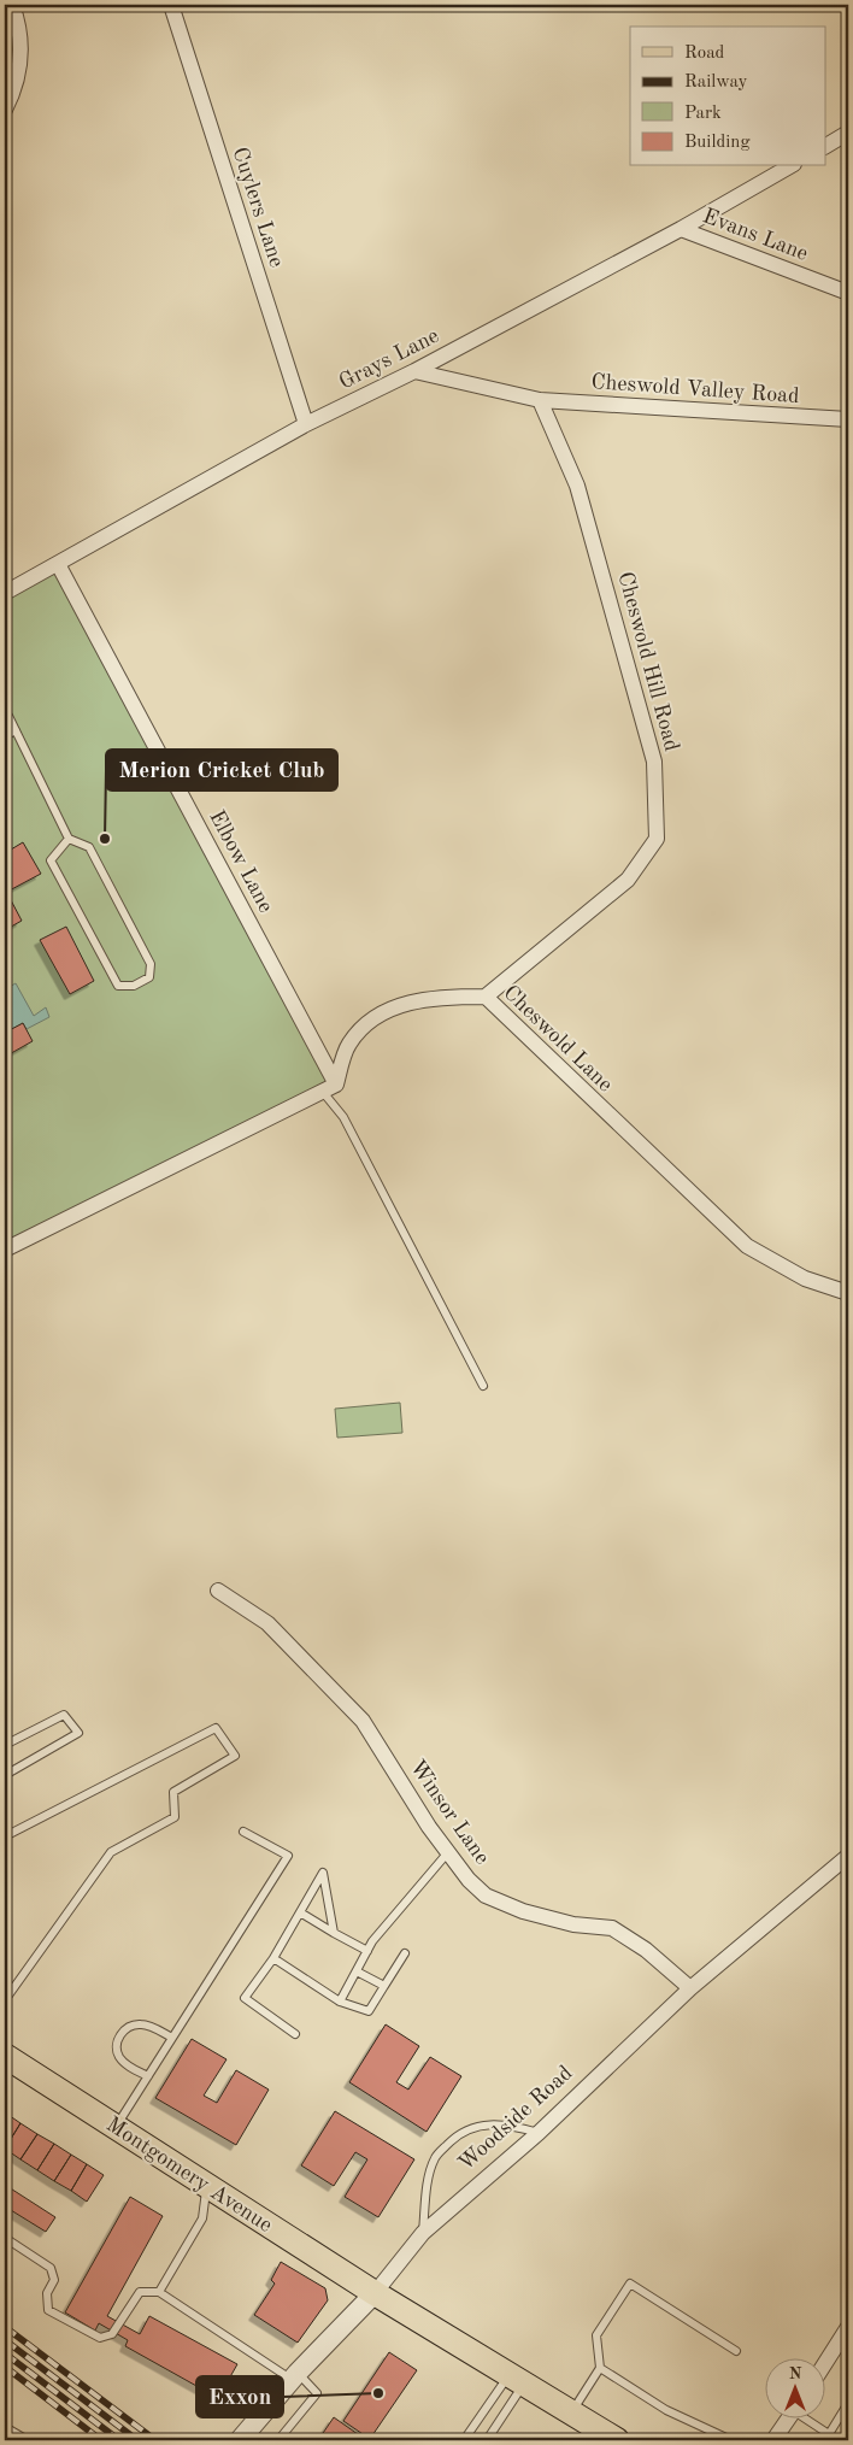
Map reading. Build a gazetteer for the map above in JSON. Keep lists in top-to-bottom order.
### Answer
{
  "streets": {
    "main road": ["Montgomery Avenue"],
    "street": [
      "Cuylers Lane",
      "Evans Lane",
      "Grays Lane",
      "Cheswold Valley Road",
      "Cheswold Hill Road",
      "Elbow Lane",
      "Cheswold Lane",
      "Winsor Lane",
      "Woodside Road"
    ]
  },
  "crossings": [
    ["Cuylers Lane", "Grays Lane"],
    ["Evans Lane", "Grays Lane"],
    ["Grays Lane", "Elbow Lane"],
    ["Cheswold Valley Road", "Cheswold Hill Road"],
    ["Cheswold Hill Road", "Cheswold Lane"],
    ["Elbow Lane", "Cheswold Lane"],
    ["Winsor Lane", "Woodside Road"],
    ["Woodside Road", "Montgomery Avenue"]
  ],
  "places": ["Merion Cricket Club", "Exxon"],
  "legend": [
    "Road",
    "Railway",
    "Park",
    "Building"
  ],
  "north": "top"
}
